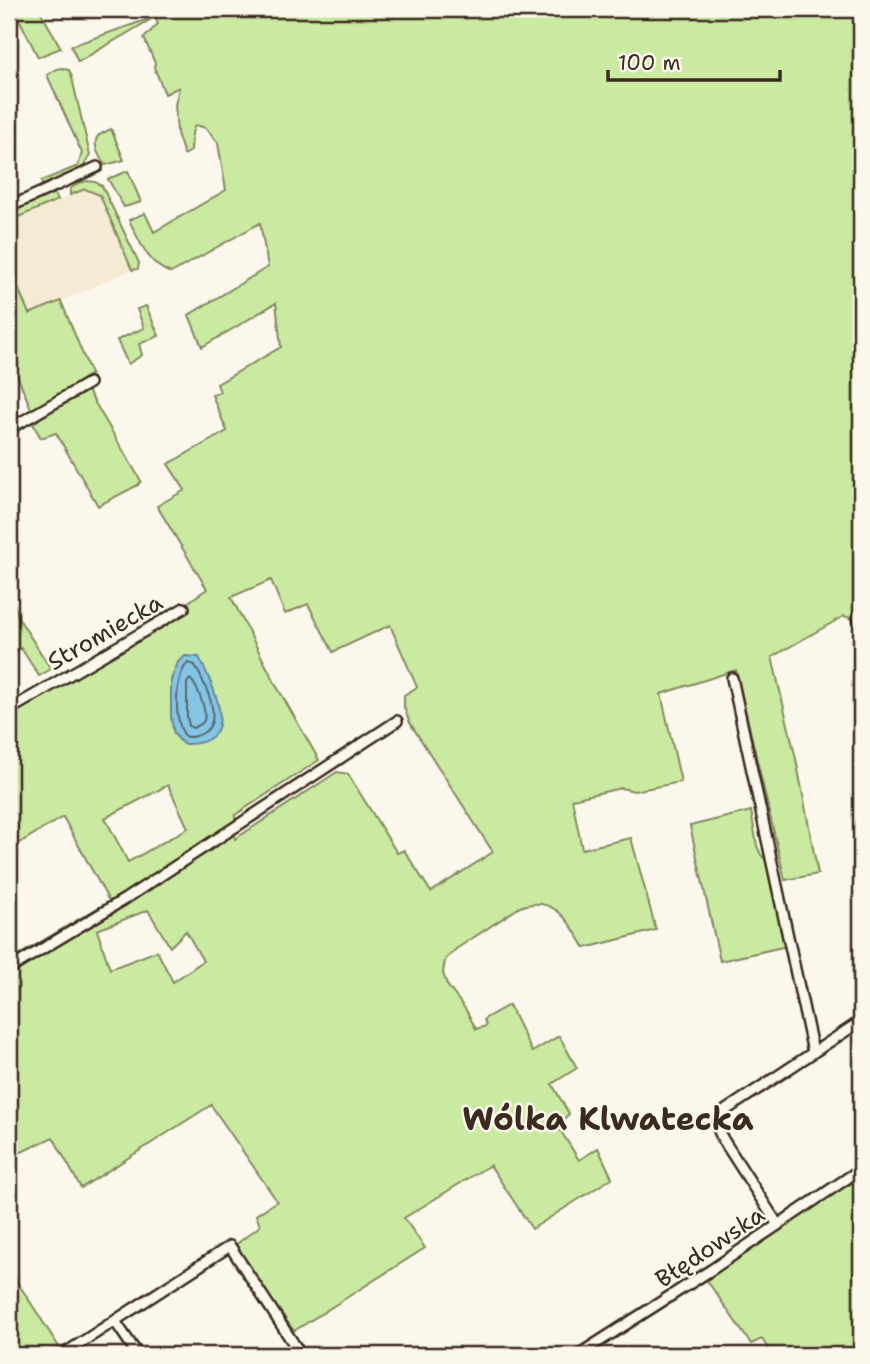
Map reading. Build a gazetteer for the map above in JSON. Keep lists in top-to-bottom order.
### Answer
{
  "streets": {
    "street": ["Stromiecka", "Błędowska"]
  },
  "districts": ["Wólka Klwatecka"],
  "scale_bar": "100 m"
}
